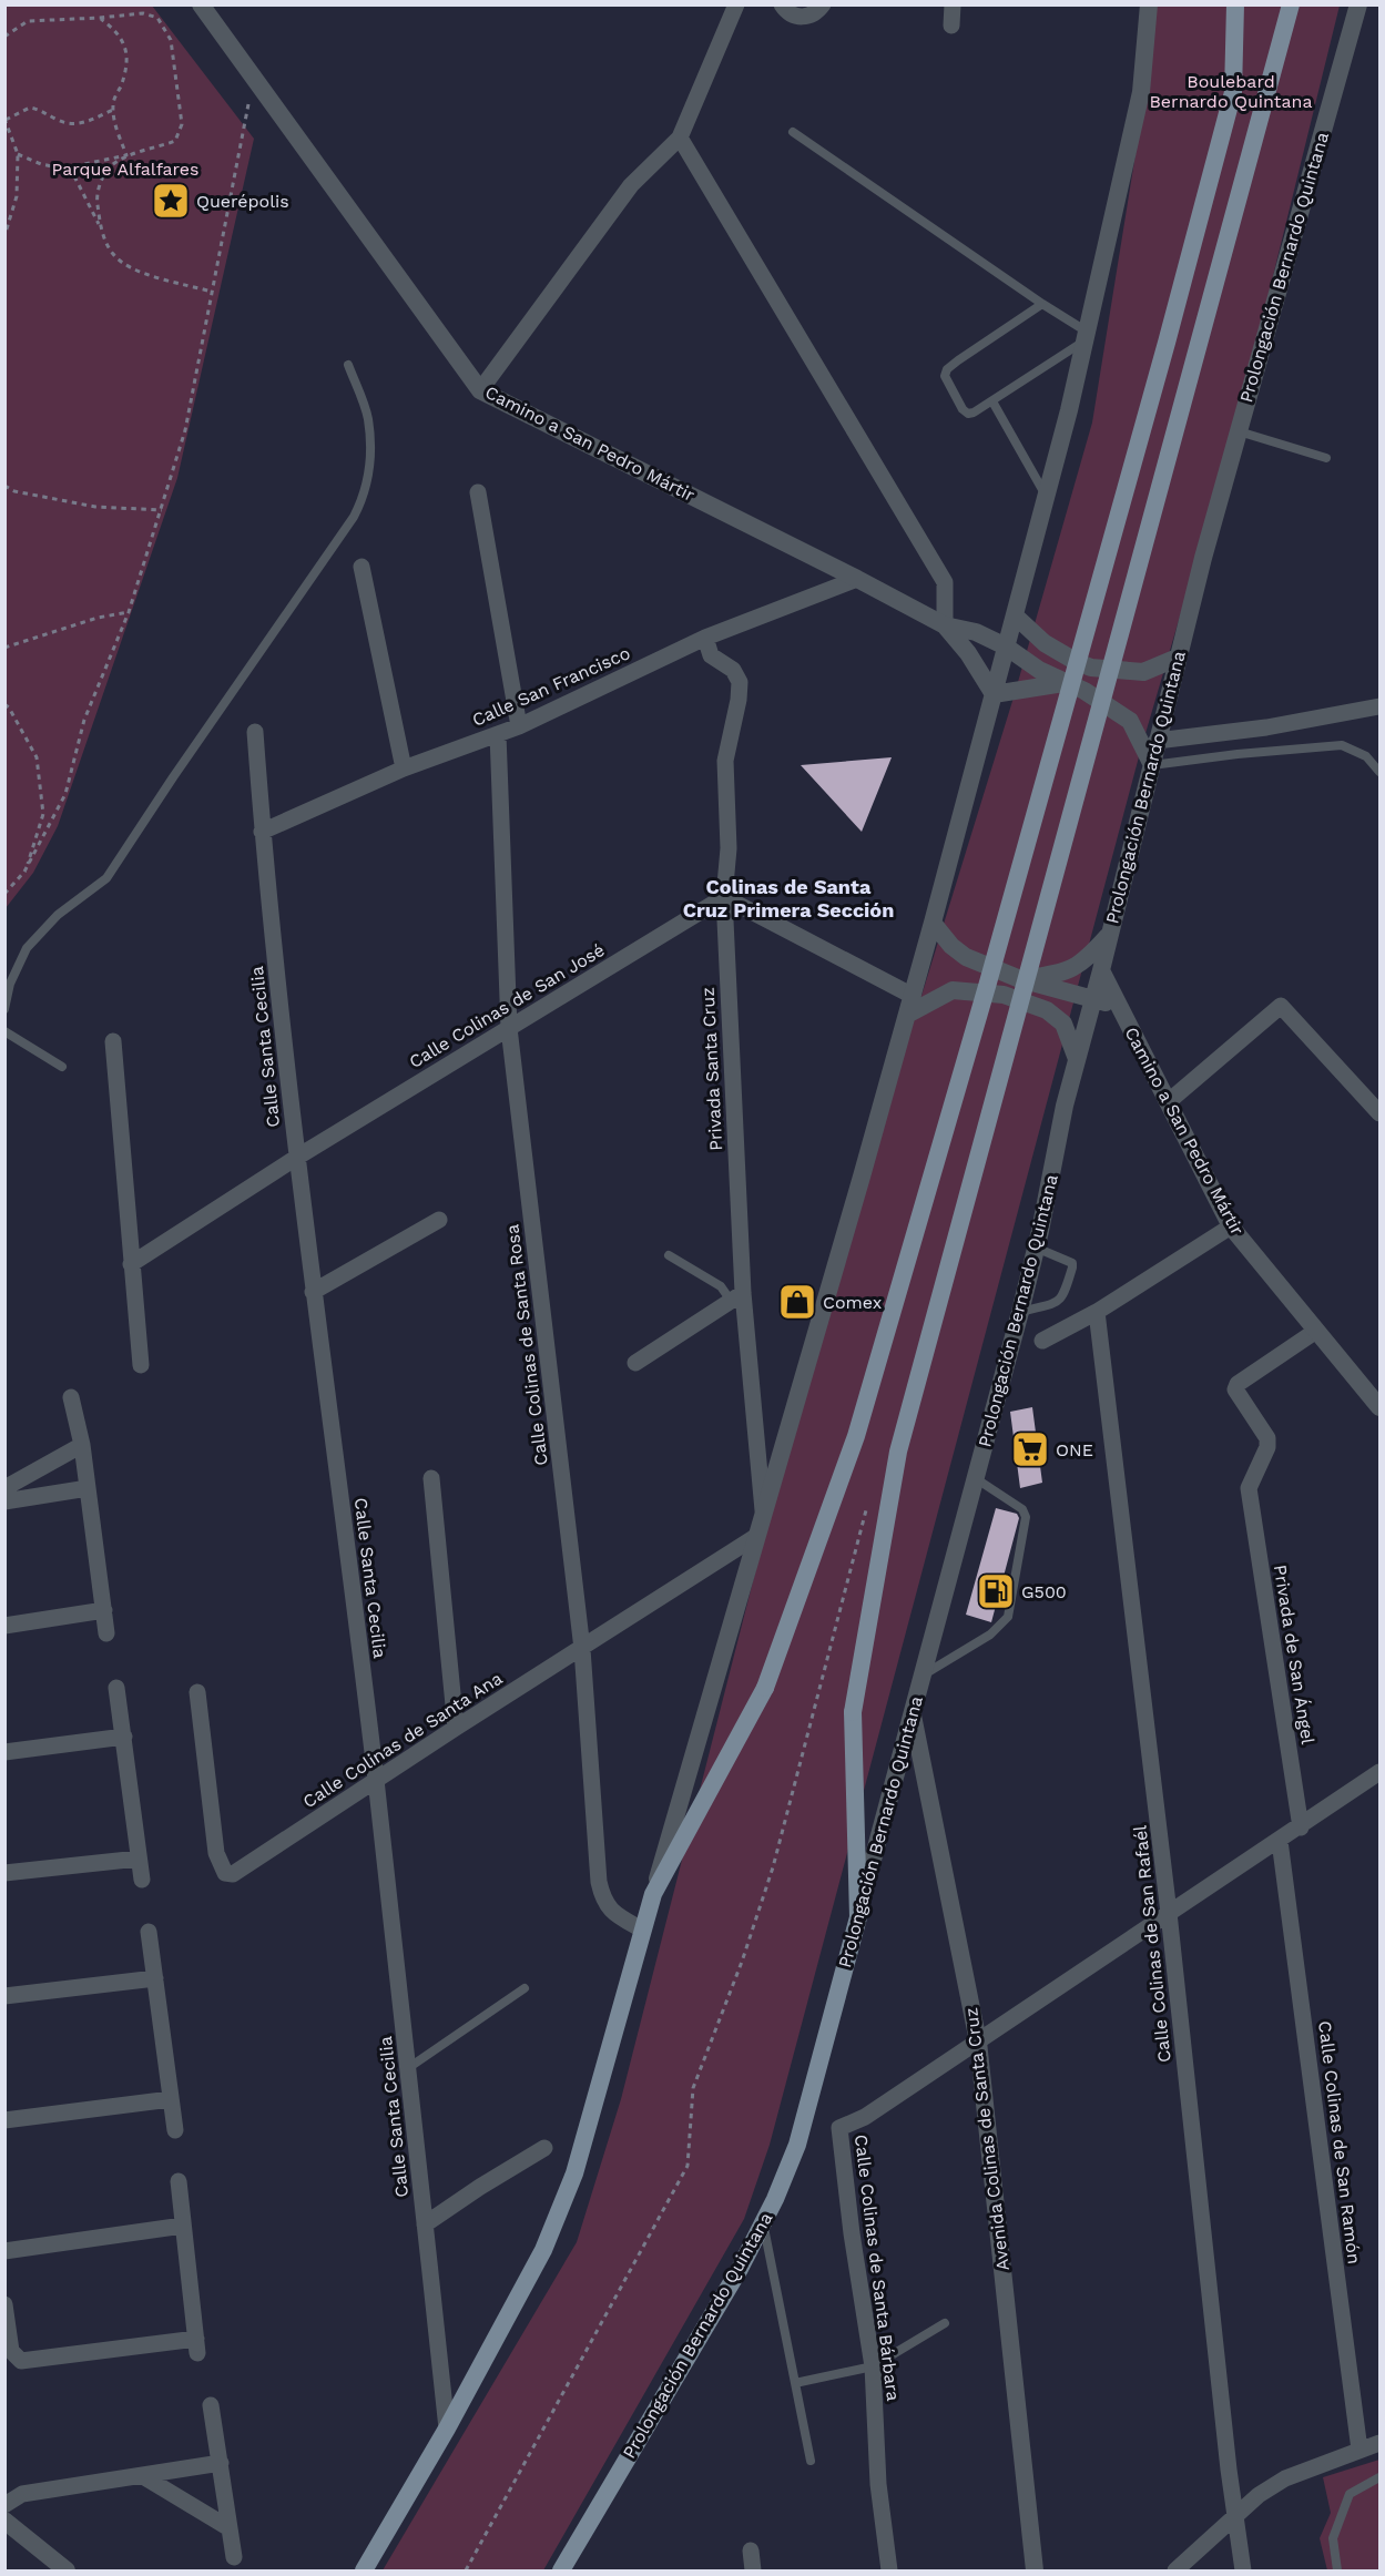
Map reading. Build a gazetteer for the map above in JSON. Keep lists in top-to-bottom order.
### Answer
{
  "streets": {
    "main road": ["Prolongación Bernardo Quintana"],
    "street": [
      "Camino a San Pedro Mártir",
      "Calle San Francisco",
      "Calle Colinas de San José",
      "Calle Santa Cecilia",
      "Privada Santa Cruz",
      "Calle Colinas de Santa Rosa",
      "Privada de San Ángel",
      "Calle Colinas de Santa Ana",
      "Calle Colinas de San Rafaél",
      "Avenida Colinas de Santa Cruz",
      "Calle Colinas de San Ramón",
      "Calle Colinas de Santa Bárbara"
    ]
  },
  "crossings": [
    ["Prolongación Bernardo Quintana", "Camino a San Pedro Mártir"],
    ["Prolongación Bernardo Quintana", "Avenida Colinas de Santa Cruz"],
    ["Camino a San Pedro Mártir", "Calle San Francisco"],
    ["Camino a San Pedro Mártir", "Privada de San Ángel"],
    ["Calle San Francisco", "Calle Santa Cecilia"],
    ["Calle San Francisco", "Privada Santa Cruz"],
    ["Calle San Francisco", "Calle Colinas de Santa Rosa"],
    ["Calle Colinas de San José", "Calle Santa Cecilia"],
    ["Calle Colinas de San José", "Privada Santa Cruz"],
    ["Calle Colinas de San José", "Calle Colinas de Santa Rosa"],
    ["Calle Santa Cecilia", "Calle Colinas de Santa Ana"],
    ["Calle Colinas de Santa Rosa", "Calle Colinas de Santa Ana"],
    ["Avenida Colinas de Santa Cruz", "Calle Colinas de Santa Bárbara"]
  ],
  "districts": ["Colinas de Santa Cruz Primera Sección"],
  "parks": ["Boulebard Bernardo Quintana", "Parque Alfalfares"],
  "places": {
    "place": ["Querépolis"],
    "shop": ["Comex"],
    "supermarket": ["ONE"],
    "fuel station": ["G500"]
  }
}
